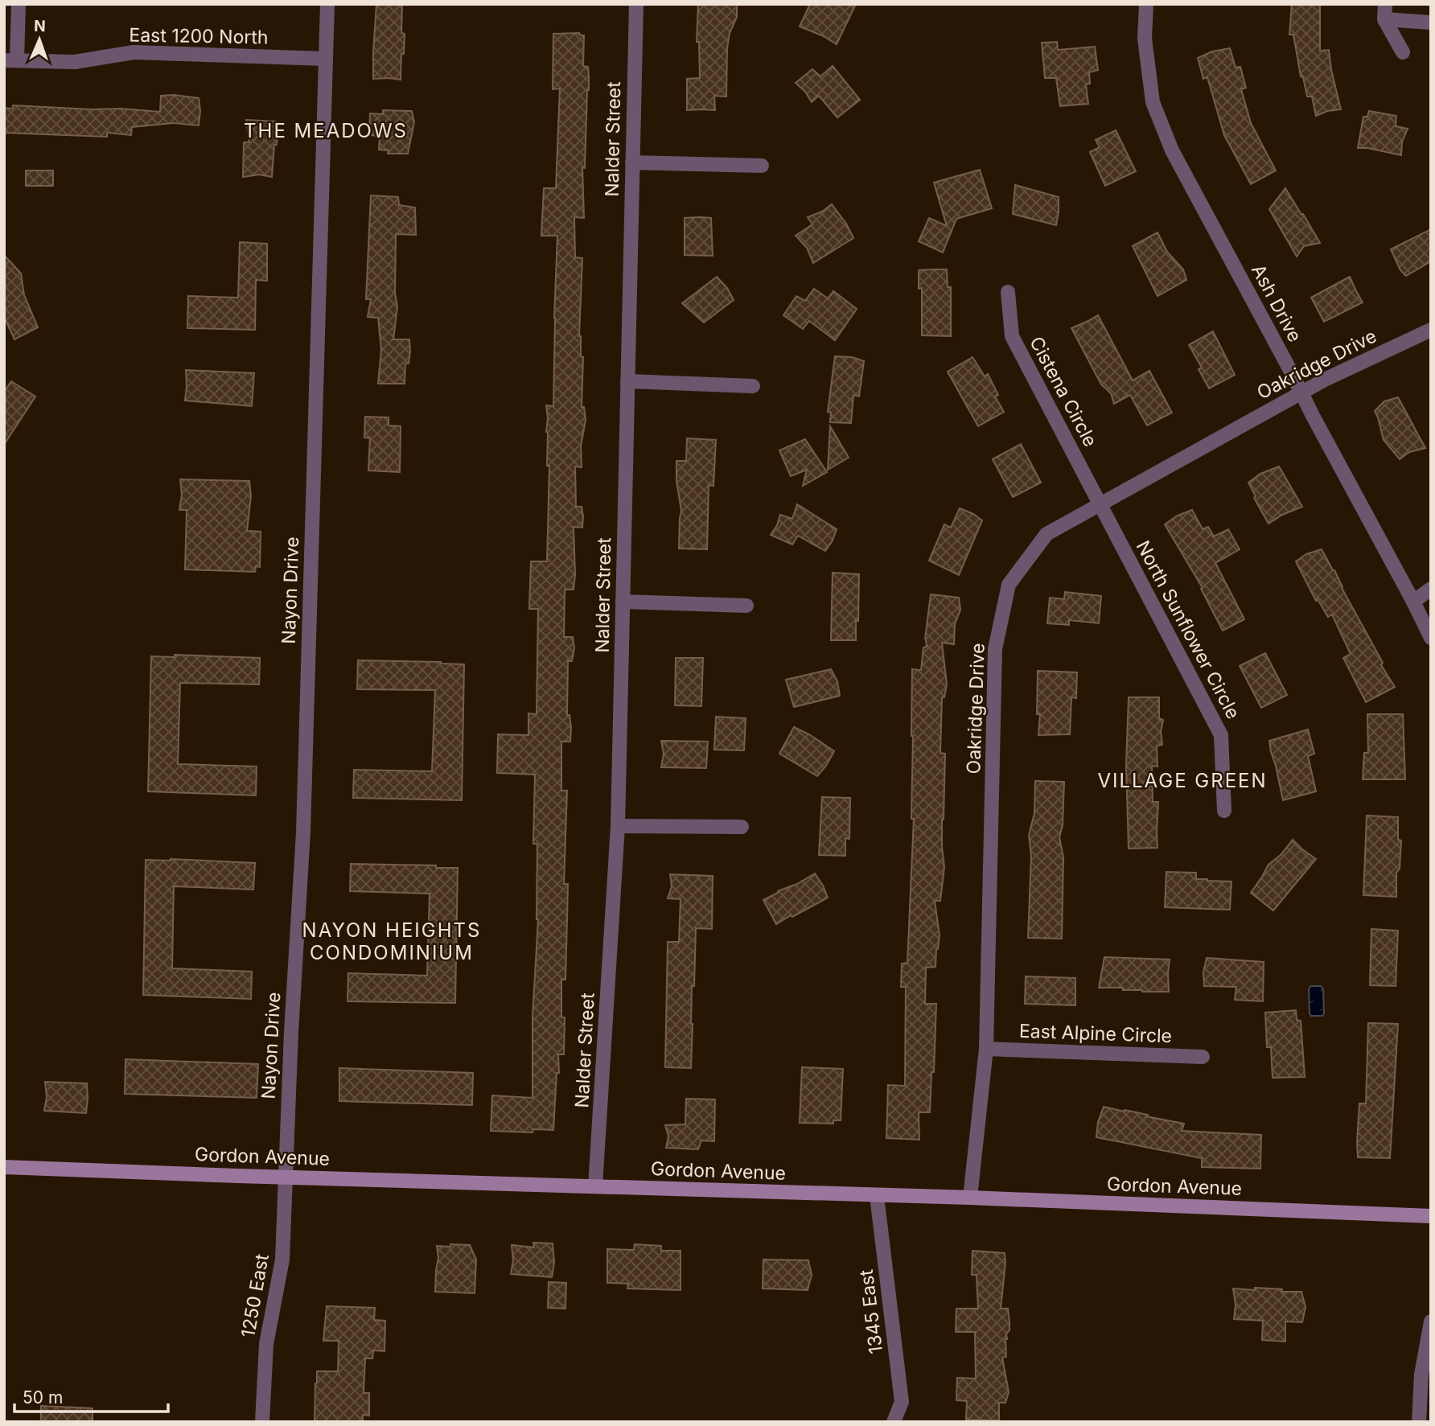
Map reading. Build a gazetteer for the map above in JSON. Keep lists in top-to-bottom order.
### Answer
{
  "streets": {
    "main road": ["Gordon Avenue"],
    "street": [
      "East 1200 North",
      "Nalder Street",
      "Ash Drive",
      "Oakridge Drive",
      "Cistena Circle",
      "Nayon Drive",
      "North Sunflower Circle",
      "East Alpine Circle",
      "1250 East",
      "1345 East"
    ]
  },
  "crossings": [
    ["East 1200 North", "Nayon Drive"],
    ["Nalder Street", "Gordon Avenue"],
    ["Ash Drive", "Oakridge Drive"],
    ["Oakridge Drive", "Cistena Circle"],
    ["Oakridge Drive", "North Sunflower Circle"],
    ["Oakridge Drive", "East Alpine Circle"],
    ["Oakridge Drive", "Gordon Avenue"],
    ["Cistena Circle", "North Sunflower Circle"],
    ["Nayon Drive", "Gordon Avenue"],
    ["Nayon Drive", "1250 East"],
    ["Gordon Avenue", "1250 East"],
    ["Gordon Avenue", "1345 East"]
  ],
  "districts": ["THE MEADOWS", "VILLAGE GREEN", "NAYON HEIGHTS CONDOMINIUM"],
  "scale_bar": "50 m",
  "north": "top"
}
